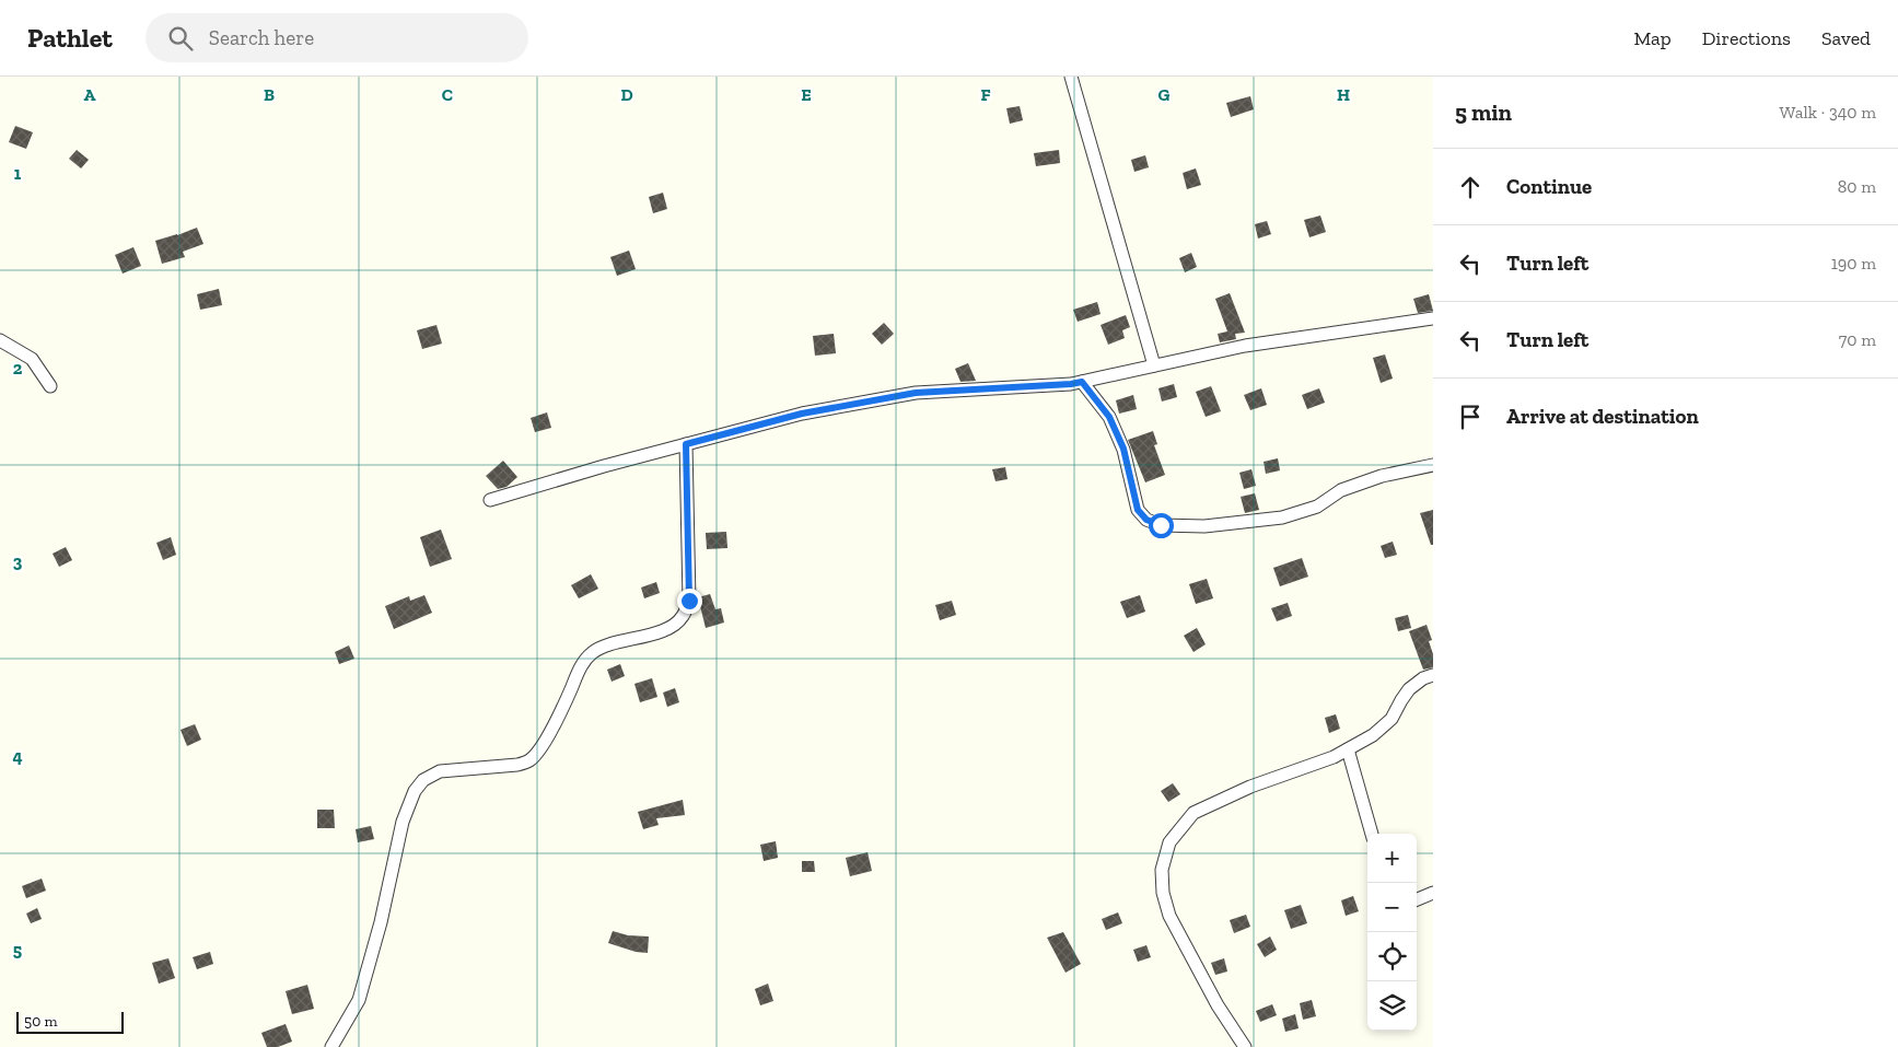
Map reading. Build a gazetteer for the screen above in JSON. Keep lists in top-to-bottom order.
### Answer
{
  "scale_bar": "50 m",
  "page": {
    "header": "Pathlet",
    "search": "Search here",
    "nav": ["Map", "Directions", "Saved"],
    "heading": ["5 min", "Walk · 340 m"],
    "list": [
      ["Continue", "80 m"],
      ["Turn left", "190 m"],
      ["Turn left", "70 m"],
      "Arrive at destination"
    ],
    "map_buttons": ["+", "−"],
    "scale": "50 m"
  },
  "grid": {
    "columns": [
      "A",
      "B",
      "C",
      "D",
      "E",
      "F",
      "G",
      "H"
    ],
    "rows": [
      "1",
      "2",
      "3",
      "4",
      "5"
    ]
  }
}
